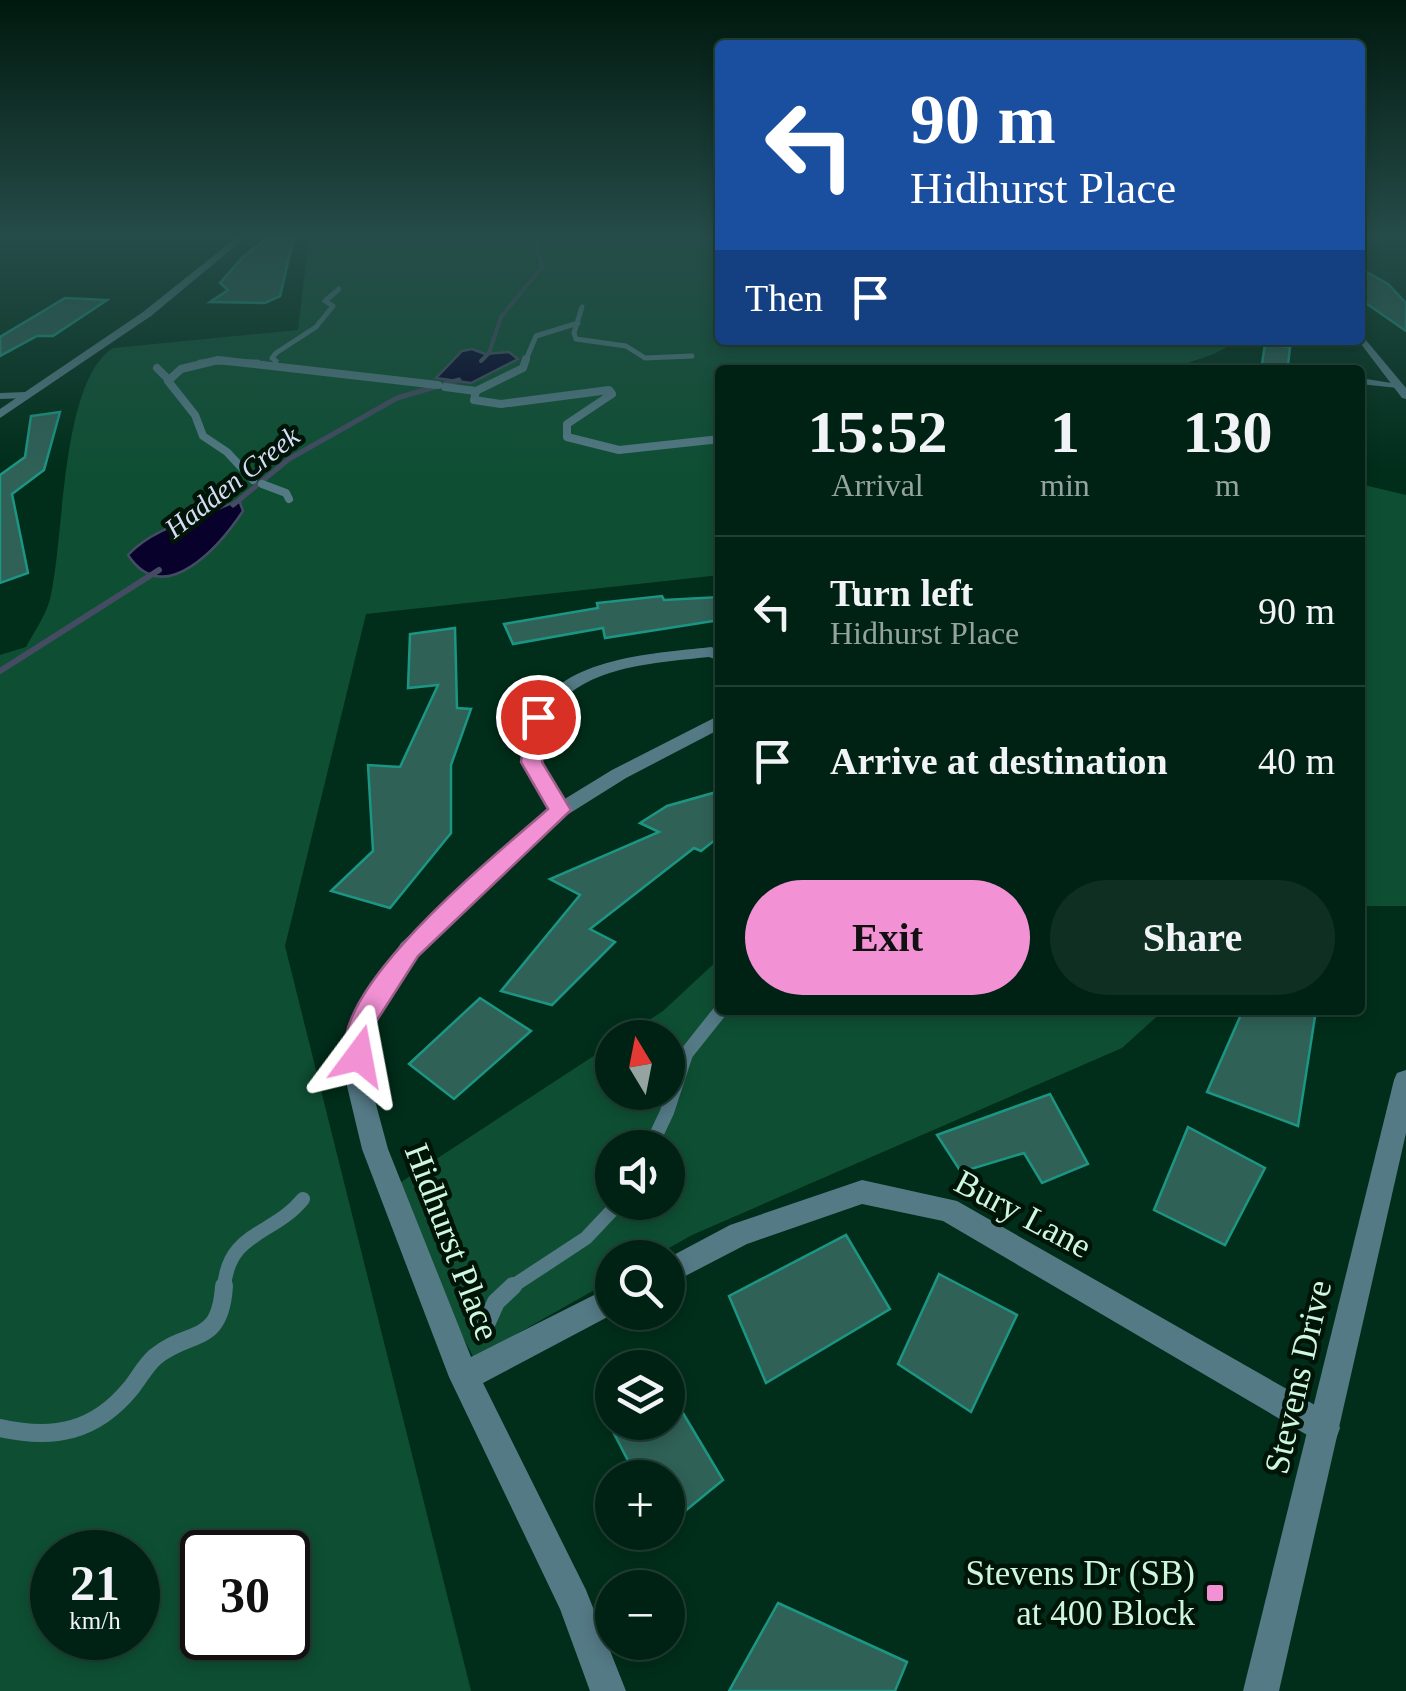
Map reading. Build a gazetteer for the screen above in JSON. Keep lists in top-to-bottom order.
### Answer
{
  "streets": {
    "street": ["Bury Lane", "Hidhurst Place", "Stevens Drive"]
  },
  "crossings": [
    ["Bury Lane", "Stevens Drive"]
  ],
  "water": ["Hadden Creek"],
  "places": {
    "transit": ["Stevens Dr (SB) at 400 Block"]
  },
  "north": "top",
  "page": {
    "turn": ["90 m", "Hidhurst Place"],
    "then": "Then",
    "eta": [
      "15:52",
      "Arrival",
      "1",
      "min",
      "130",
      "m"
    ],
    "list": [
      {
        "name": "Turn left",
        "note": "Hidhurst Place",
        "value": "90 m"
      },
      {
        "name": "Arrive at destination",
        "value": "40 m"
      }
    ],
    "buttons": ["Exit", "Share"],
    "map_buttons": ["+", "−"],
    "speed": "21 km/h",
    "limit": "30"
  }
}
